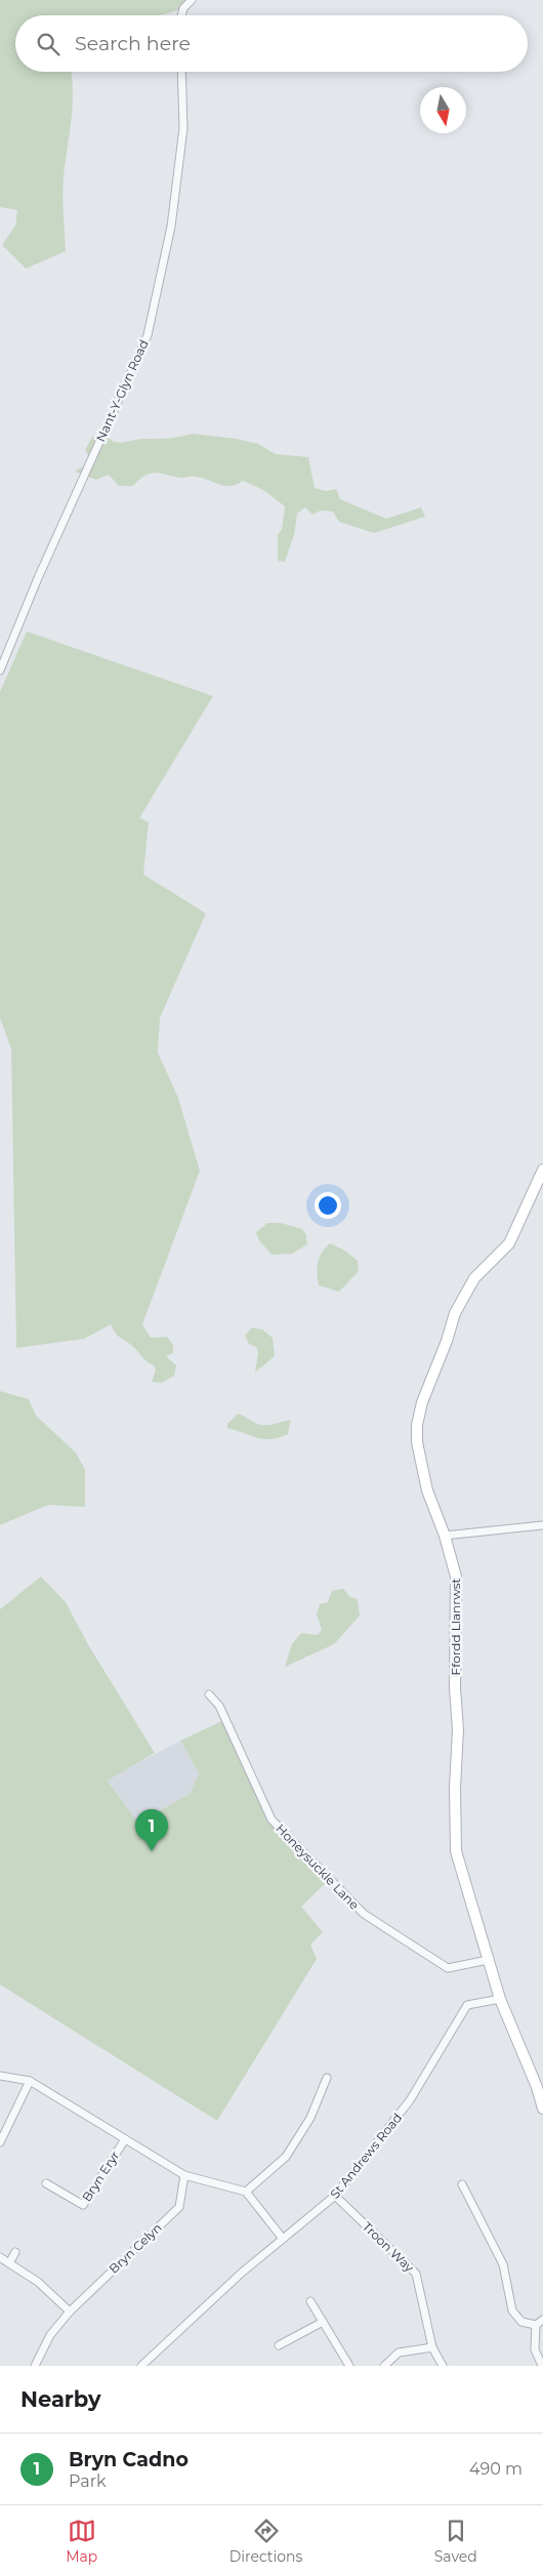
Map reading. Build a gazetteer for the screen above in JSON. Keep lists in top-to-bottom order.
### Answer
{
  "streets": {
    "main road": ["Ffordd Llanrwst"],
    "street": [
      "Nant-Y-Glyn Road",
      "Honeysuckle Lane",
      "St Andrews Road",
      "Bryn Eryr",
      "Troon Way",
      "Bryn Celyn"
    ]
  },
  "crossings": [
    ["Ffordd Llanrwst", "Honeysuckle Lane"],
    ["Ffordd Llanrwst", "St Andrews Road"],
    ["St Andrews Road", "Troon Way"]
  ],
  "north": "bottom",
  "page": {
    "search": "Search here",
    "pins": "1",
    "heading": "Nearby",
    "list": [
      {
        "mark": "1",
        "name": "Bryn Cadno",
        "note": "Park",
        "value": "490 m"
      }
    ],
    "nav": ["Map", "Directions", "Saved"]
  }
}
